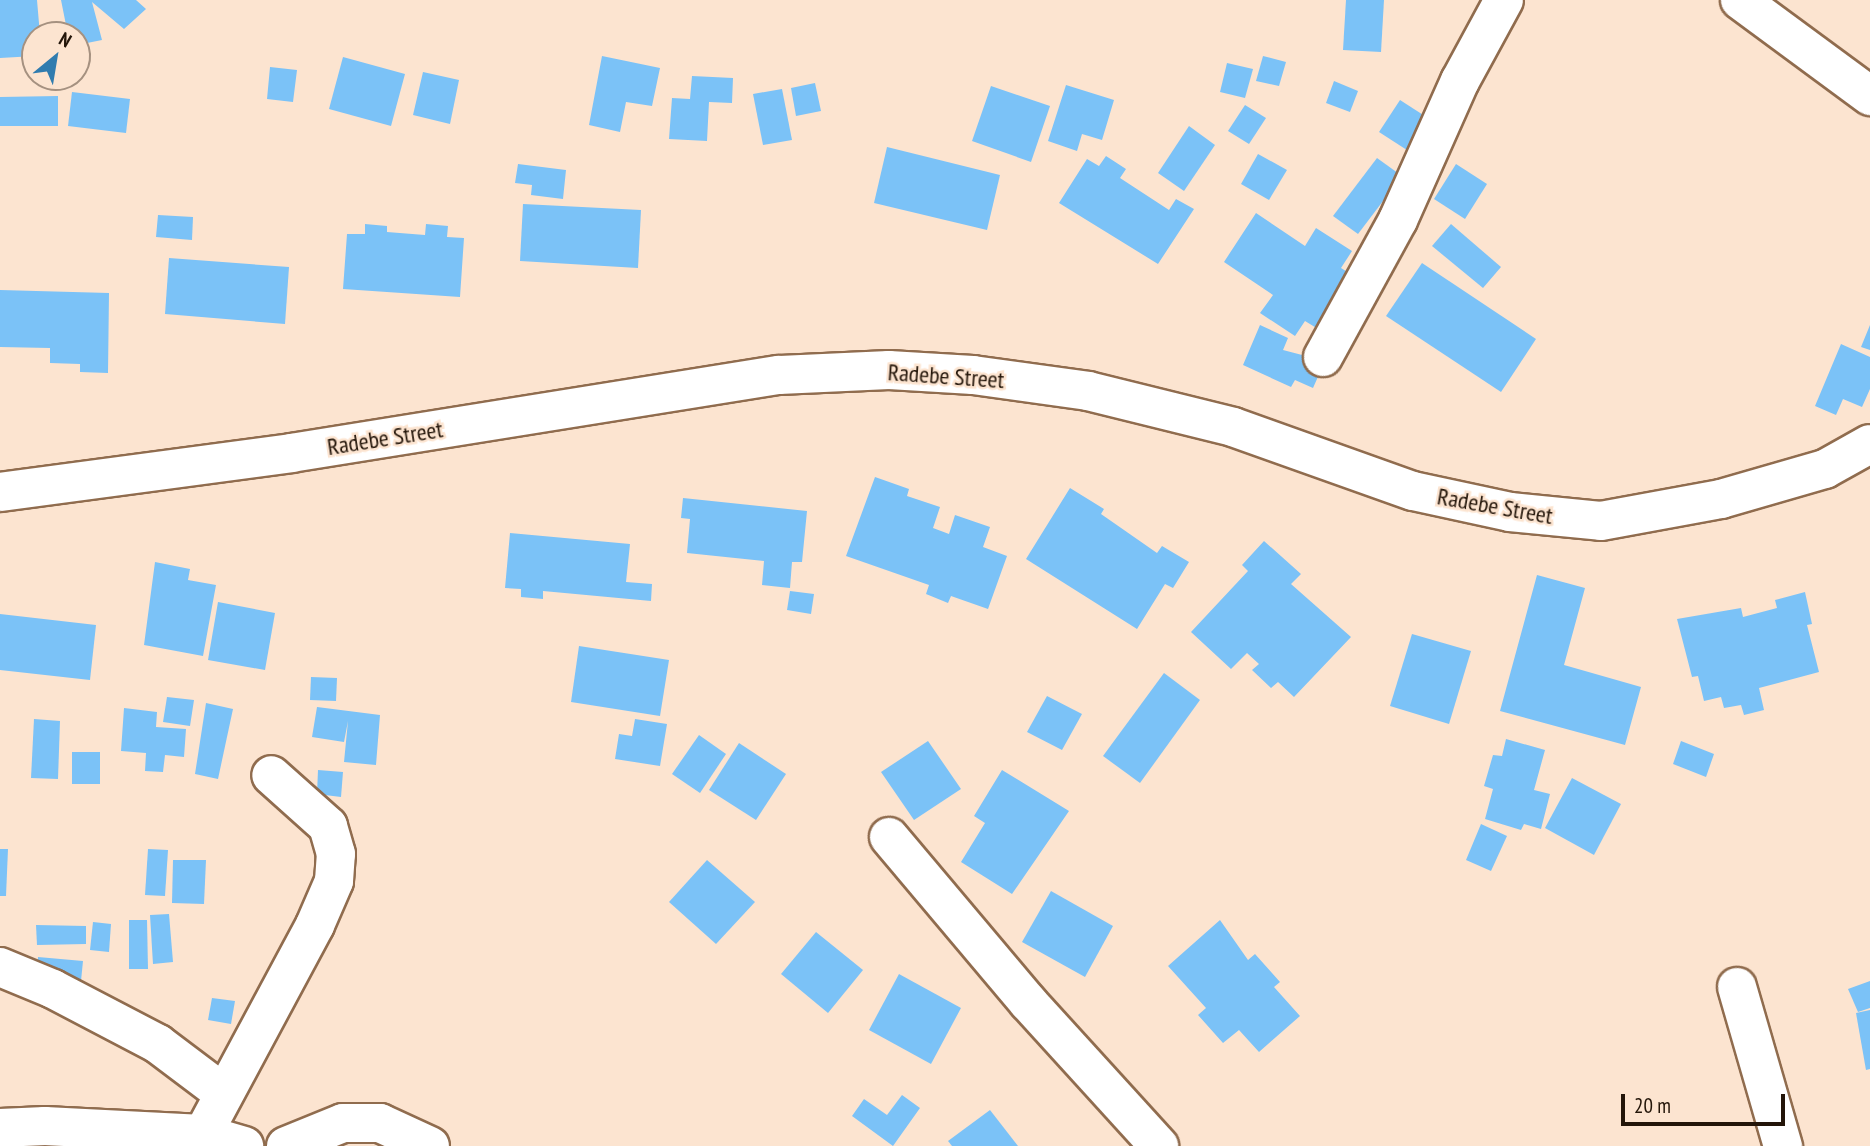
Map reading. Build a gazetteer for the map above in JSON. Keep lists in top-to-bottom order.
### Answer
{
  "streets": {
    "street": ["Radebe Street"]
  },
  "scale_bar": "20 m",
  "north": "top right"
}
